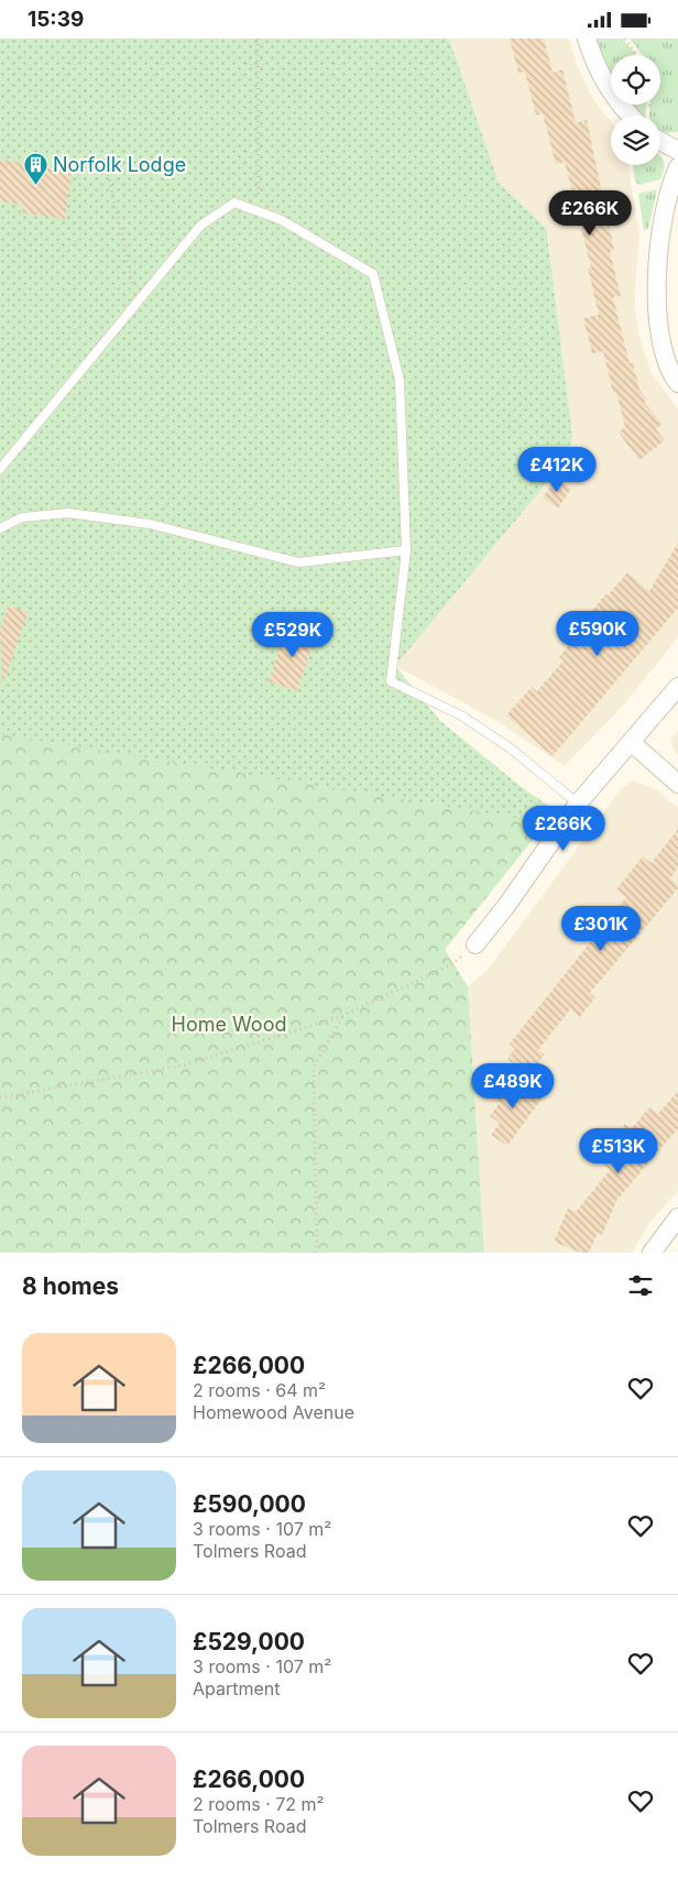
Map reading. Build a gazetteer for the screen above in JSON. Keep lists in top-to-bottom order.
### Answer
{
  "parks": ["Home Wood"],
  "places": {
    "building": ["Norfolk Lodge"]
  },
  "page": {
    "status": "15:39",
    "price": [
      "£266K",
      "£412K",
      "£590K",
      "£529K",
      "£266K",
      "£301K",
      "£489K",
      "£513K"
    ],
    "heading": "8 homes",
    "list": [
      {
        "name": "£266,000",
        "note": "2 rooms · 64 m² · Homewood Avenue"
      },
      {
        "name": "£590,000",
        "note": "3 rooms · 107 m² · Tolmers Road"
      },
      {
        "name": "£529,000",
        "note": "3 rooms · 107 m² · Apartment"
      },
      {
        "name": "£266,000",
        "note": "2 rooms · 72 m² · Tolmers Road"
      }
    ]
  }
}
